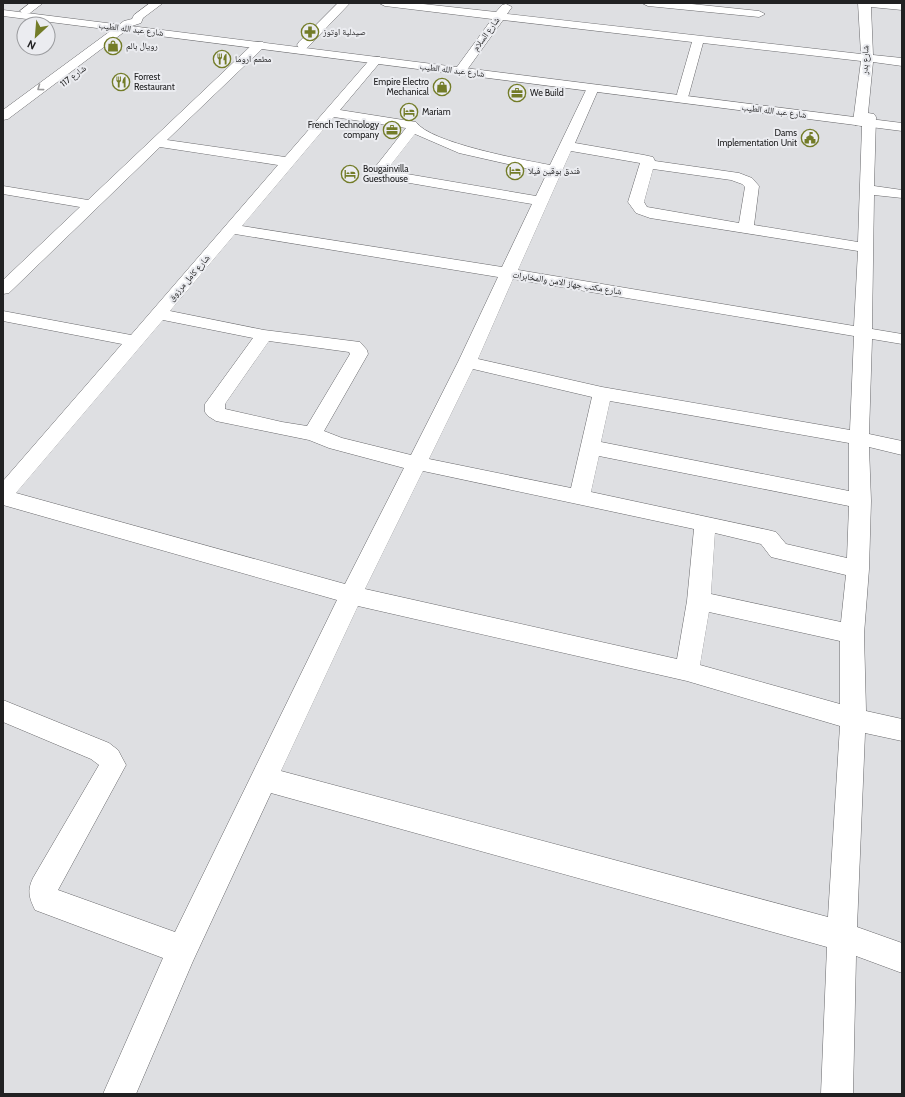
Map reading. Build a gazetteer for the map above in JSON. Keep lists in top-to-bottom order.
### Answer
{
  "streets": {
    "street": [
      "شارع عبد الله الطيب",
      "شارع السلام",
      "شارع بدر",
      "شارع 117",
      "شارع كامل مرزوق",
      "شارع مكتب جهاز الامن والمخابرات"
    ]
  },
  "crossings": [
    ["شارع عبد الله الطيب", "شارع السلام"],
    ["شارع عبد الله الطيب", "شارع بدر"],
    ["شارع عبد الله الطيب", "شارع 117"],
    ["شارع عبد الله الطيب", "شارع كامل مرزوق"],
    ["شارع بدر", "شارع مكتب جهاز الامن والمخابرات"],
    ["شارع كامل مرزوق", "شارع مكتب جهاز الامن والمخابرات"]
  ],
  "places": {
    "pharmacy": ["صيدلية اوتوز"],
    "shop": ["رويال بالم", "Empire Electro Mechanical"],
    "restaurant": ["مطعم اروما", "Forrest Restaurant"],
    "office": ["We Build", "French Technology company"],
    "hotel": ["Mariam", "فندق بوقين فيلا", "Bougainvilla Guesthouse"],
    "public building": ["Dams Implementation Unit"]
  },
  "north": "bottom left"
}
